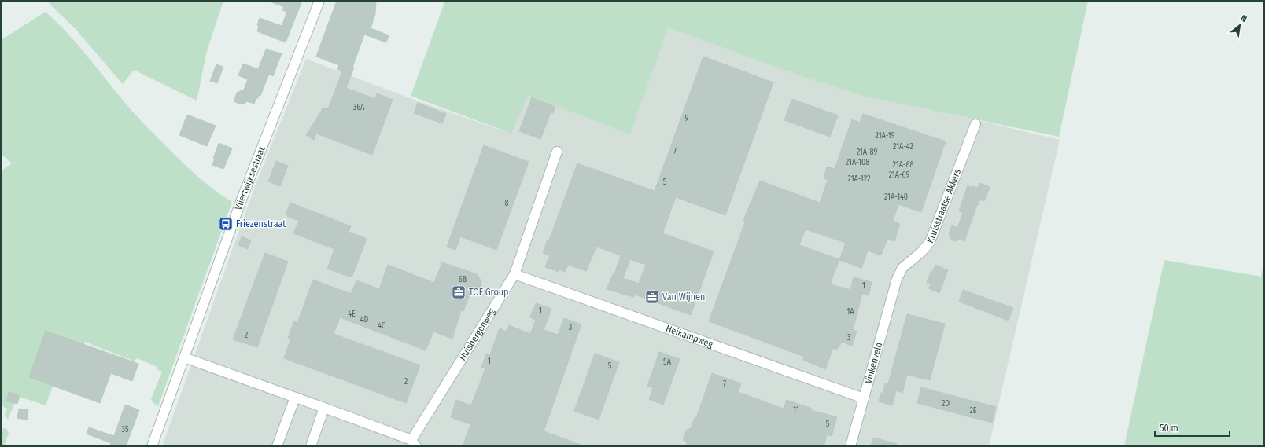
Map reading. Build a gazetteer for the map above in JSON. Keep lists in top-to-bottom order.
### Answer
{
  "streets": {
    "street": [
      "Vliertwijksestraat",
      "Kruisstraatse Akkers",
      "Huisbergenweg",
      "Heikampweg",
      "Vinkenveld"
    ]
  },
  "crossings": [
    ["Kruisstraatse Akkers", "Vinkenveld"],
    ["Huisbergenweg", "Heikampweg"],
    ["Heikampweg", "Vinkenveld"]
  ],
  "places": {
    "bus stop": ["Friezenstraat"],
    "office": ["TOF Group", "Van Wijnen"]
  },
  "house_numbers": [
    "36A",
    "9",
    "21A-19",
    "21A-42",
    "7",
    "21A-89",
    "21A-108",
    "21A-68",
    "21A-69",
    "21A-122",
    "5",
    "21A-140",
    "8",
    "6B",
    "1",
    "1",
    "1A",
    "4E",
    "4D",
    "4C",
    "3",
    "2",
    "3",
    "1",
    "5A",
    "5",
    "2",
    "7",
    "2D",
    "11",
    "2E",
    "5",
    "35"
  ],
  "scale_bar": "50 m",
  "north": "top right"
}
